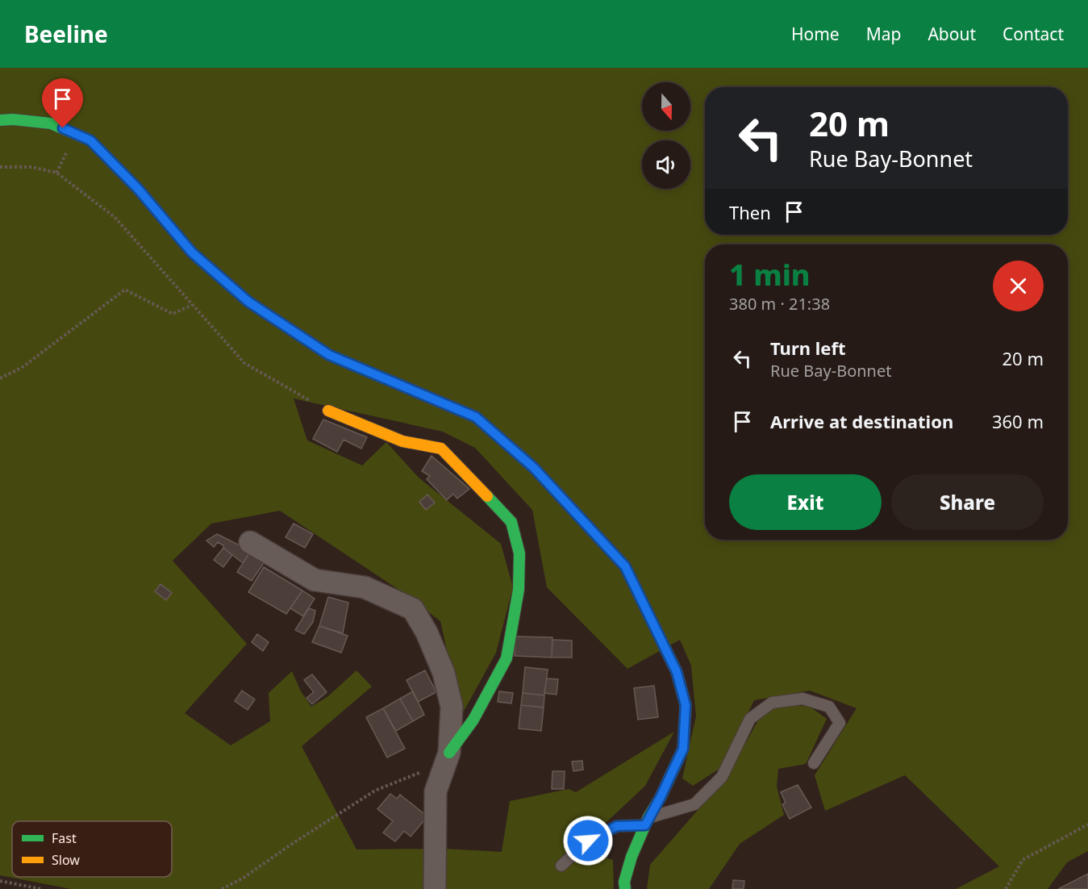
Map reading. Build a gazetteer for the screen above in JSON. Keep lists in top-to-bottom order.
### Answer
{
  "legend": ["Fast", "Slow"],
  "north": "bottom",
  "page": {
    "header": "Beeline",
    "nav": [
      "Home",
      "Map",
      "About",
      "Contact"
    ],
    "turn": ["20 m", "Rue Bay-Bonnet"],
    "then": "Then",
    "heading": ["1 min", "380 m · 21:38"],
    "list": [
      {
        "name": "Turn left",
        "note": "Rue Bay-Bonnet",
        "value": "20 m"
      },
      {
        "name": "Arrive at destination",
        "value": "360 m"
      }
    ],
    "buttons": ["Exit", "Share"]
  }
}
